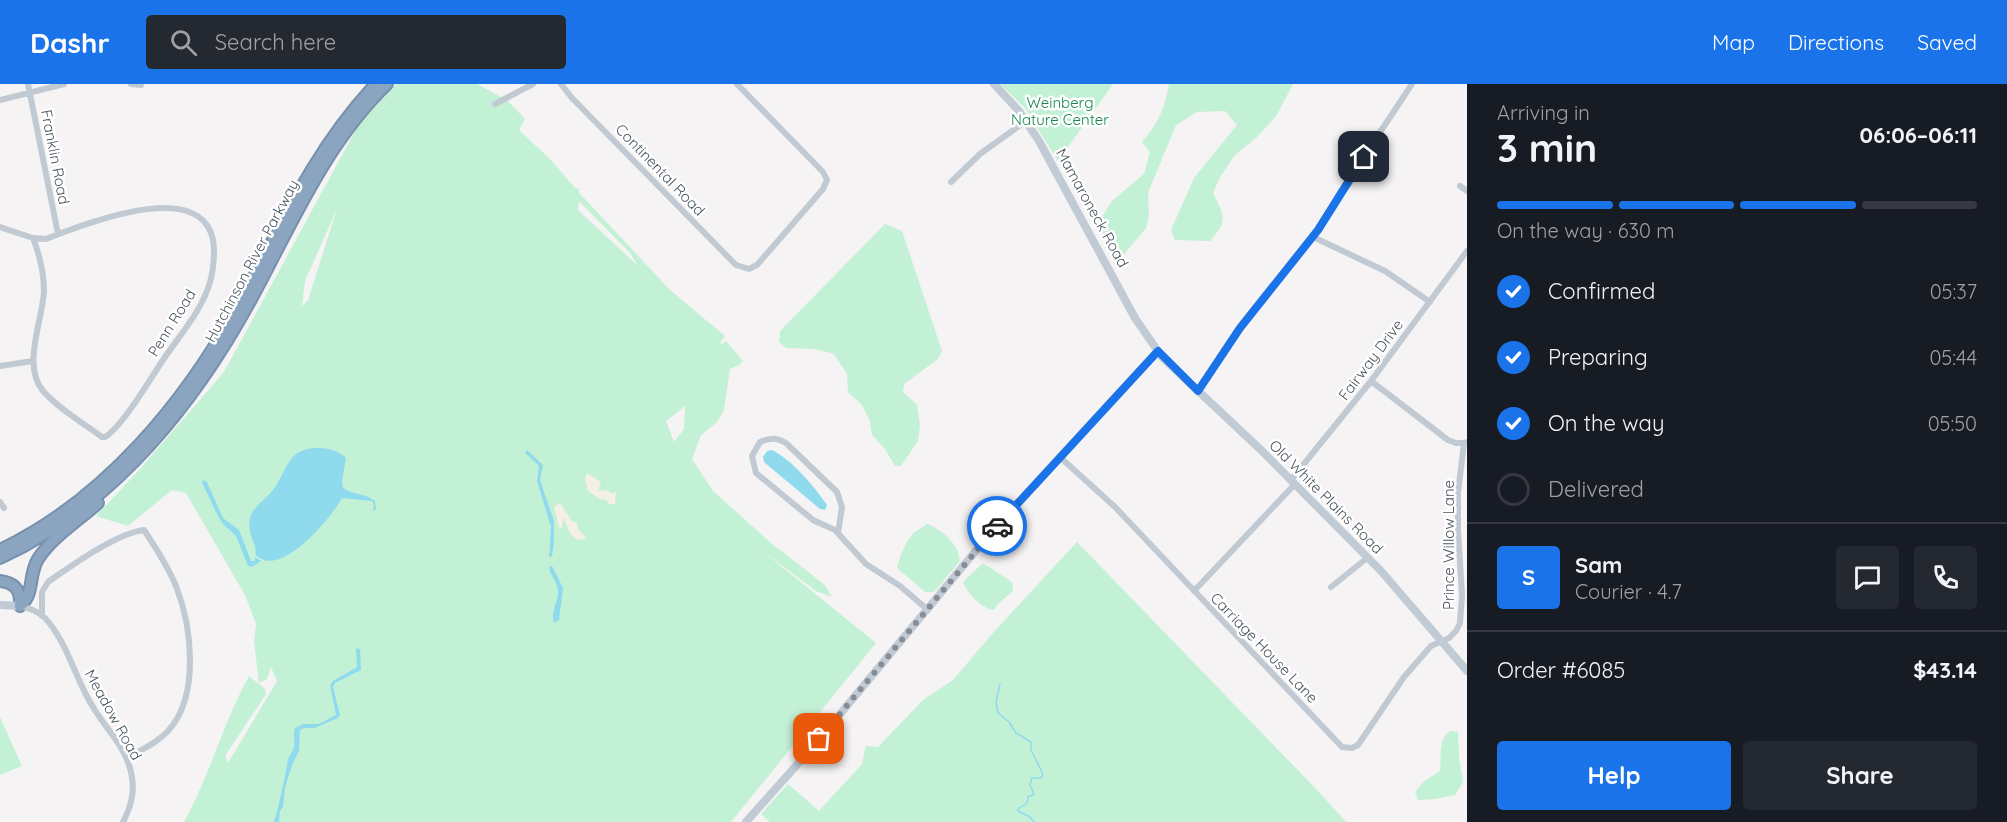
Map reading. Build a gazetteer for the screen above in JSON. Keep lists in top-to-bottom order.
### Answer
{
  "streets": {
    "highway": ["Hutchinson River Parkway"],
    "street": [
      "Franklin Road",
      "Continental Road",
      "Mamaroneck Road",
      "Penn Road",
      "Fairway Drive",
      "Old White Plains Road",
      "Prince Willow Lane",
      "Carriage House Lane",
      "Meadow Road"
    ]
  },
  "crossings": [
    ["Franklin Road", "Penn Road"],
    ["Mamaroneck Road", "Old White Plains Road"],
    ["Fairway Drive", "Old White Plains Road"],
    ["Fairway Drive", "Carriage House Lane"],
    ["Old White Plains Road", "Prince Willow Lane"],
    ["Old White Plains Road", "Carriage House Lane"],
    ["Prince Willow Lane", "Carriage House Lane"]
  ],
  "parks": ["Weinberg Nature Center"],
  "page": {
    "header": "Dashr",
    "search": "Search here",
    "nav": ["Map", "Directions", "Saved"],
    "heading": ["3 min", "Arriving in", "06:06–06:11"],
    "panel": [
      "Sam",
      "Courier · 4.7",
      "Order #6085",
      "$43.14"
    ],
    "bar": "On the way · 630 m",
    "list": [
      ["Confirmed", "05:37"],
      ["Preparing", "05:44"],
      ["On the way", "05:50"],
      "Delivered"
    ],
    "round": "S",
    "buttons": ["Help", "Share"]
  }
}
